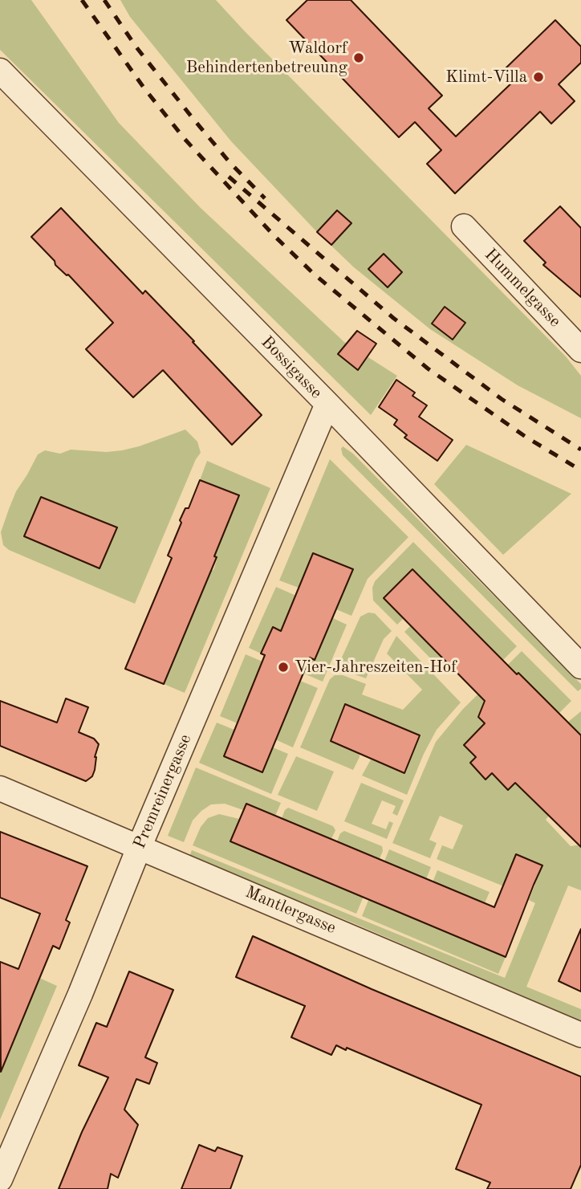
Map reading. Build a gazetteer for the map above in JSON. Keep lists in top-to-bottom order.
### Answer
{
  "streets": {
    "street": [
      "Hummelgasse",
      "Bossigasse",
      "Premreinergasse",
      "Mantlergasse"
    ]
  },
  "crossings": [
    ["Bossigasse", "Premreinergasse"],
    ["Premreinergasse", "Mantlergasse"]
  ],
  "places": ["Waldorf Behindertenbetreuung", "Klimt-Villa", "Vier-Jahreszeiten-Hof"]
}
